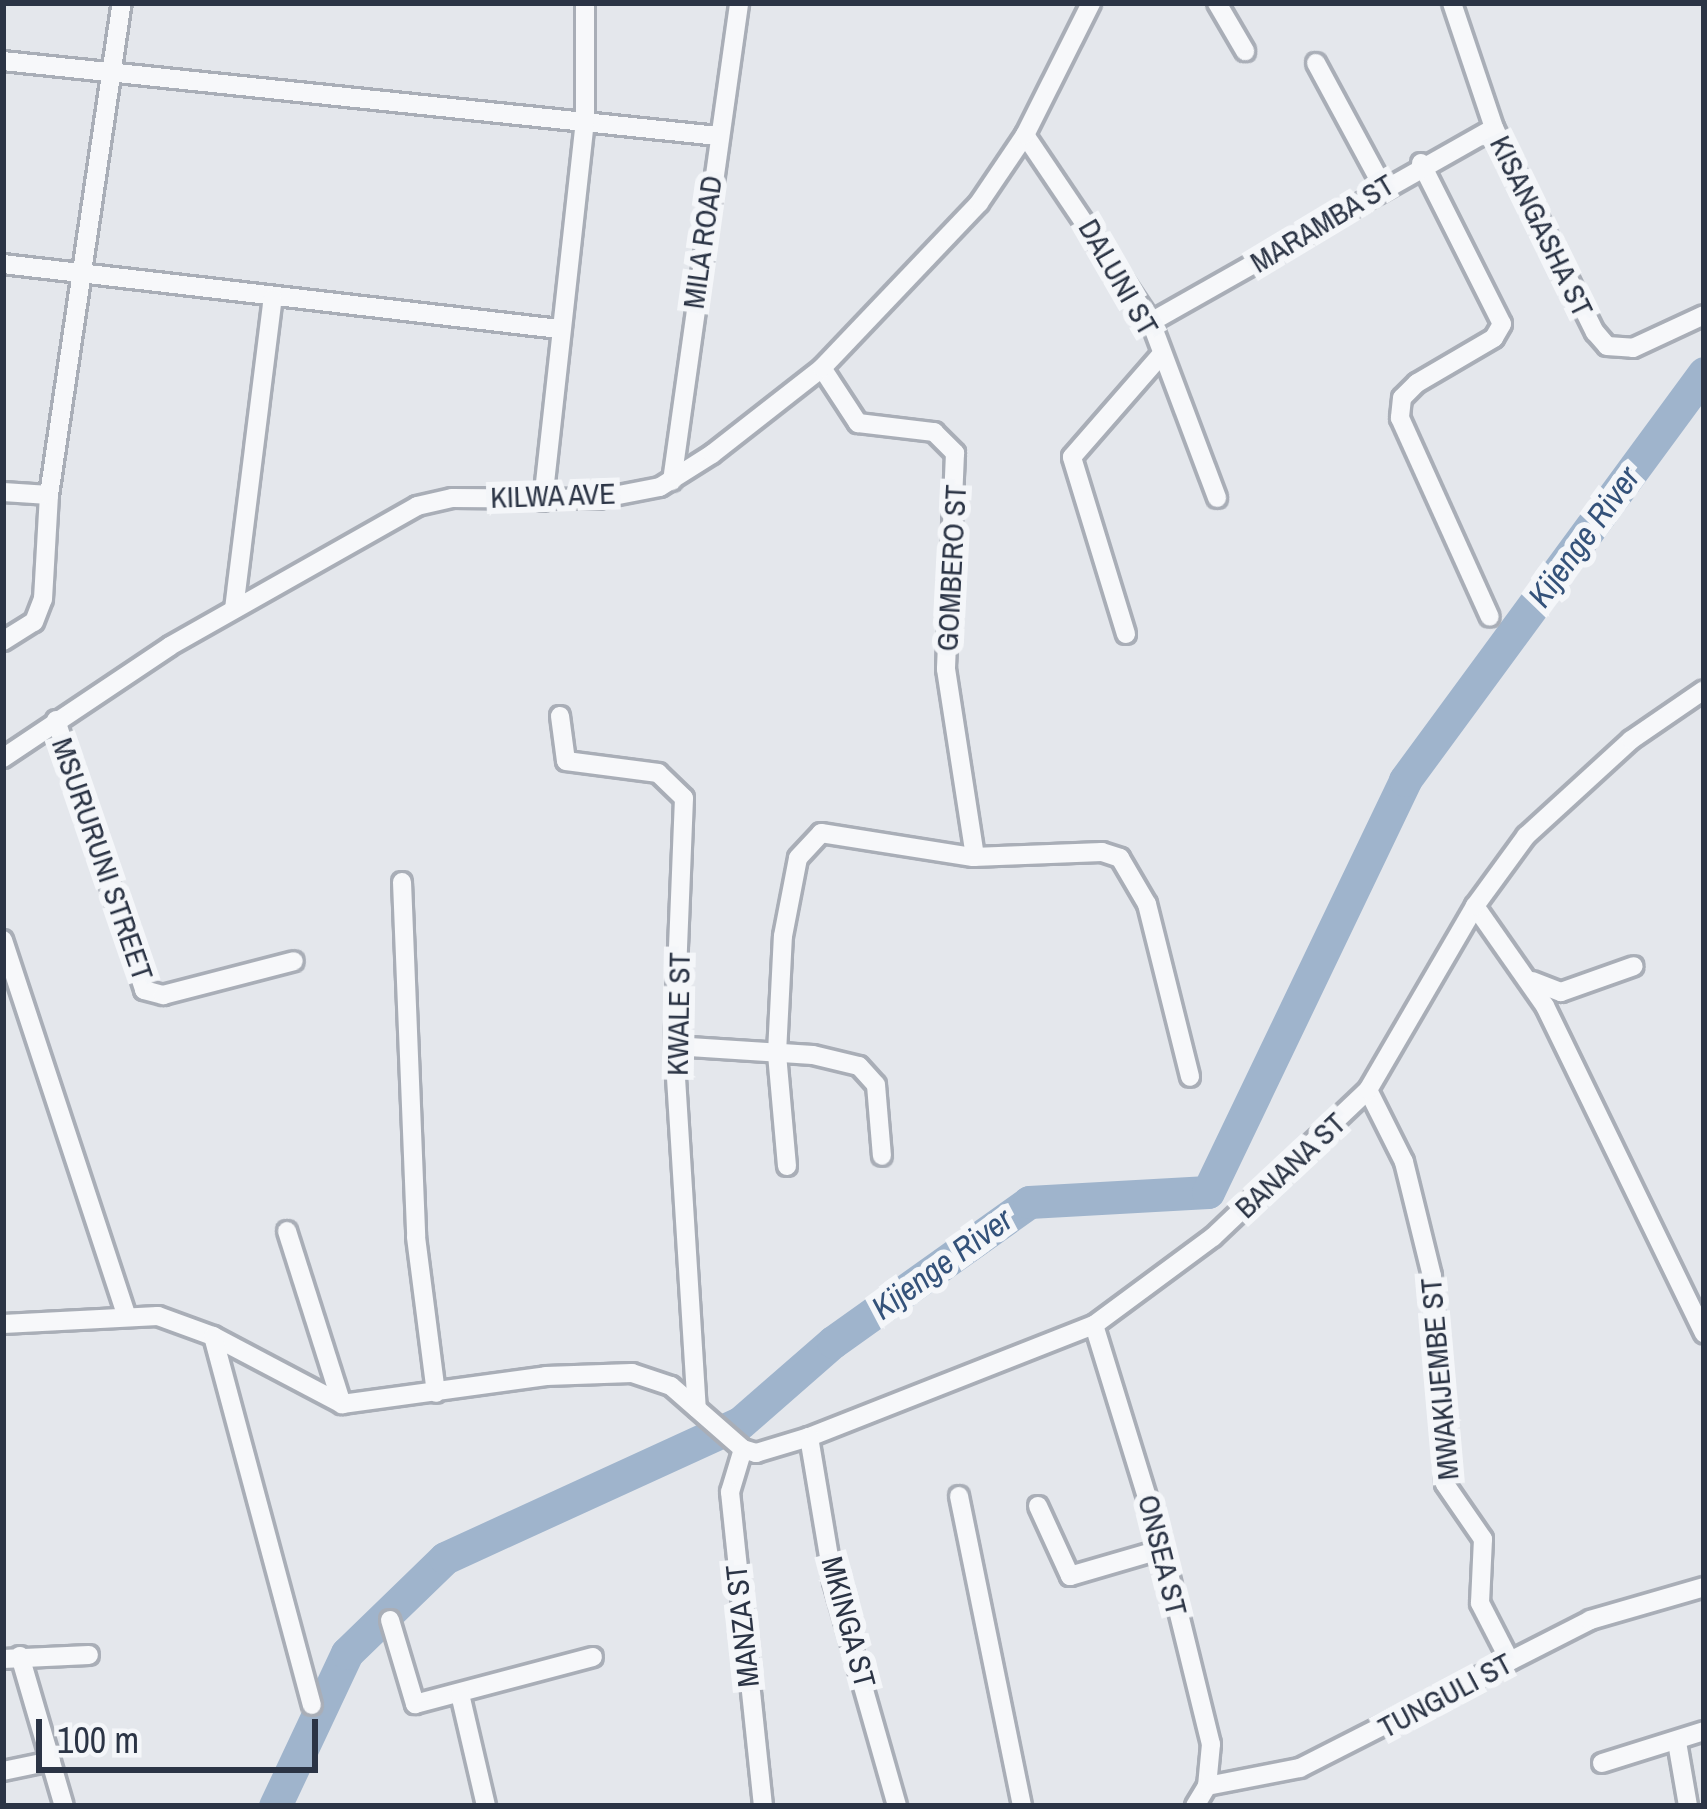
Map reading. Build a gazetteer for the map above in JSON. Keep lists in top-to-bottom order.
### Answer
{
  "streets": {
    "street": [
      "MARAMBA ST",
      "KISANGASHA ST",
      "MILA ROAD",
      "DALUNI ST",
      "KILWA AVE",
      "GOMBERO ST",
      "MSURURUNI STREET",
      "KWALE ST",
      "BANANA ST",
      "MWAKIJEMBE ST",
      "ONSEA ST",
      "MKINGA ST",
      "MANZA ST",
      "TUNGULI ST"
    ]
  },
  "crossings": [
    ["MARAMBA ST", "KISANGASHA ST"],
    ["MARAMBA ST", "DALUNI ST"],
    ["MILA ROAD", "KILWA AVE"],
    ["DALUNI ST", "KILWA AVE"],
    ["KILWA AVE", "GOMBERO ST"],
    ["KILWA AVE", "MSURURUNI STREET"],
    ["BANANA ST", "MWAKIJEMBE ST"],
    ["BANANA ST", "ONSEA ST"],
    ["BANANA ST", "MKINGA ST"],
    ["BANANA ST", "MANZA ST"],
    ["MWAKIJEMBE ST", "TUNGULI ST"],
    ["ONSEA ST", "TUNGULI ST"]
  ],
  "water": ["Kijenge River"],
  "scale_bar": "100 m"
}
